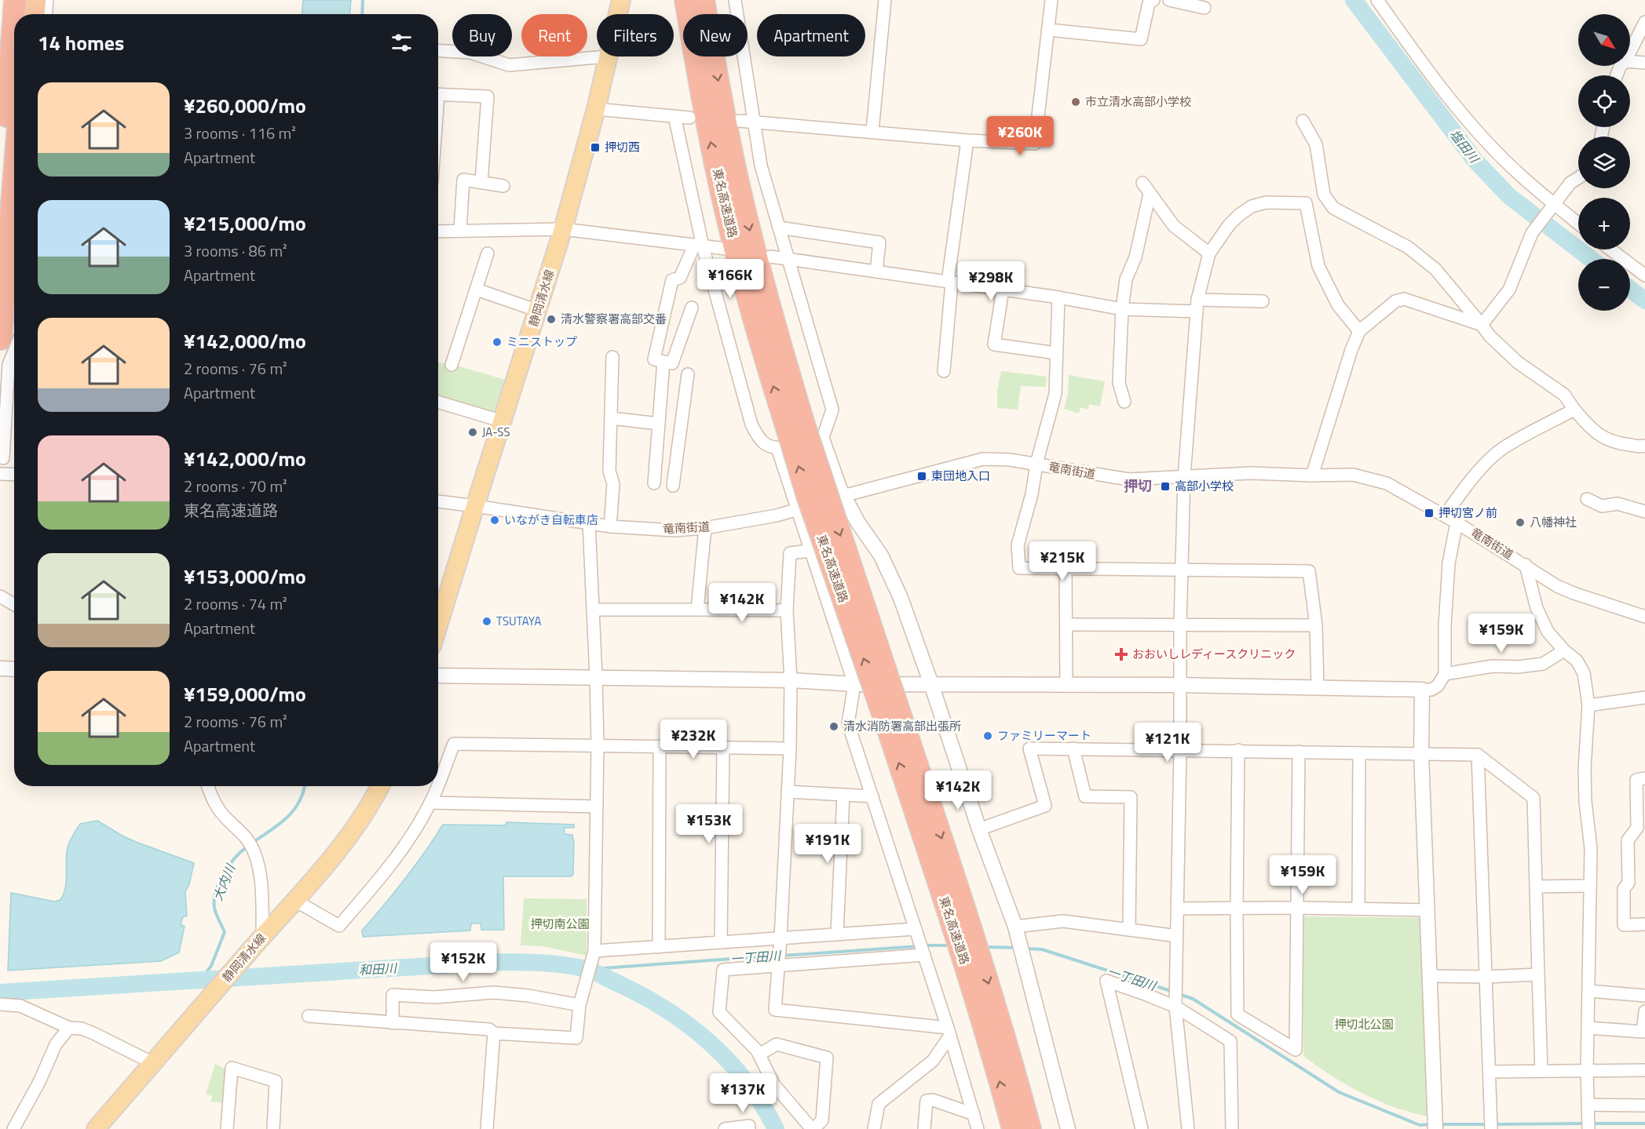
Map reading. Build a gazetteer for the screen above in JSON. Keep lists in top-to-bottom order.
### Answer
{
  "streets": {
    "highway": ["東名高速道路"],
    "main road": ["静岡清水線"],
    "street": ["竜南街道"]
  },
  "crossings": [
    ["静岡清水線", "竜南街道"]
  ],
  "districts": ["押切"],
  "water": [
    "塩田川",
    "大内川",
    "一丁田川",
    "和田川"
  ],
  "parks": ["押切南公園", "押切北公園"],
  "places": {
    "other": [
      "市立清水高部小学校",
      "清水警察署高部交番",
      "ミニストップ",
      "JA-SS",
      "いながき自転車店",
      "八幡神社",
      "TSUTAYA",
      "清水消防署高部出張所",
      "ファミリーマート"
    ],
    "transit": [
      "押切西",
      "東団地入口",
      "高部小学校",
      "押切宮ノ前"
    ],
    "health": ["おおいしレディースクリニック"]
  },
  "north": "bottom right",
  "page": {
    "map_buttons": ["+", "−"],
    "chip": [
      "Buy",
      "Rent",
      "Filters",
      "New",
      "Apartment"
    ],
    "heading": "14 homes",
    "list": [
      {
        "name": "¥260,000/mo",
        "note": "3 rooms · 116 m² · Apartment"
      },
      {
        "name": "¥215,000/mo",
        "note": "3 rooms · 86 m² · Apartment"
      },
      {
        "name": "¥142,000/mo",
        "note": "2 rooms · 76 m² · Apartment"
      },
      {
        "name": "¥142,000/mo",
        "note": "2 rooms · 70 m² · 東名高速道路"
      },
      {
        "name": "¥153,000/mo",
        "note": "2 rooms · 74 m² · Apartment"
      },
      {
        "name": "¥159,000/mo",
        "note": "2 rooms · 76 m² · Apartment"
      }
    ],
    "price": [
      "¥260K",
      "¥166K",
      "¥298K",
      "¥215K",
      "¥142K",
      "¥159K",
      "¥232K",
      "¥121K",
      "¥142K",
      "¥153K",
      "¥191K",
      "¥159K",
      "¥152K",
      "¥137K"
    ]
  }
}
